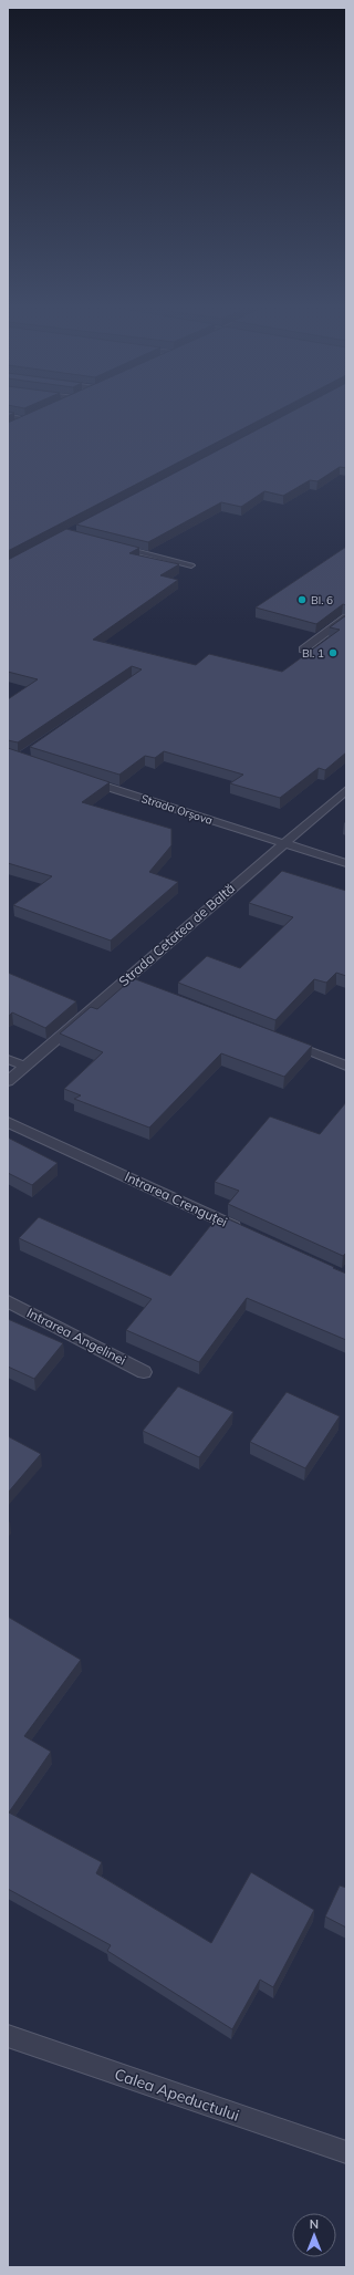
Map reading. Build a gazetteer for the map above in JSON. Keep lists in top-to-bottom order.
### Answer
{
  "streets": {
    "street": [
      "Strada Orșova",
      "Strada Cetatea de Baltă",
      "Intrarea Crenguței",
      "Intrarea Angelinei",
      "Calea Apeductului"
    ]
  },
  "crossings": [
    ["Strada Orșova", "Strada Cetatea de Baltă"]
  ],
  "places": ["Bl. 6", "Bl. 1"],
  "north": "top"
}
